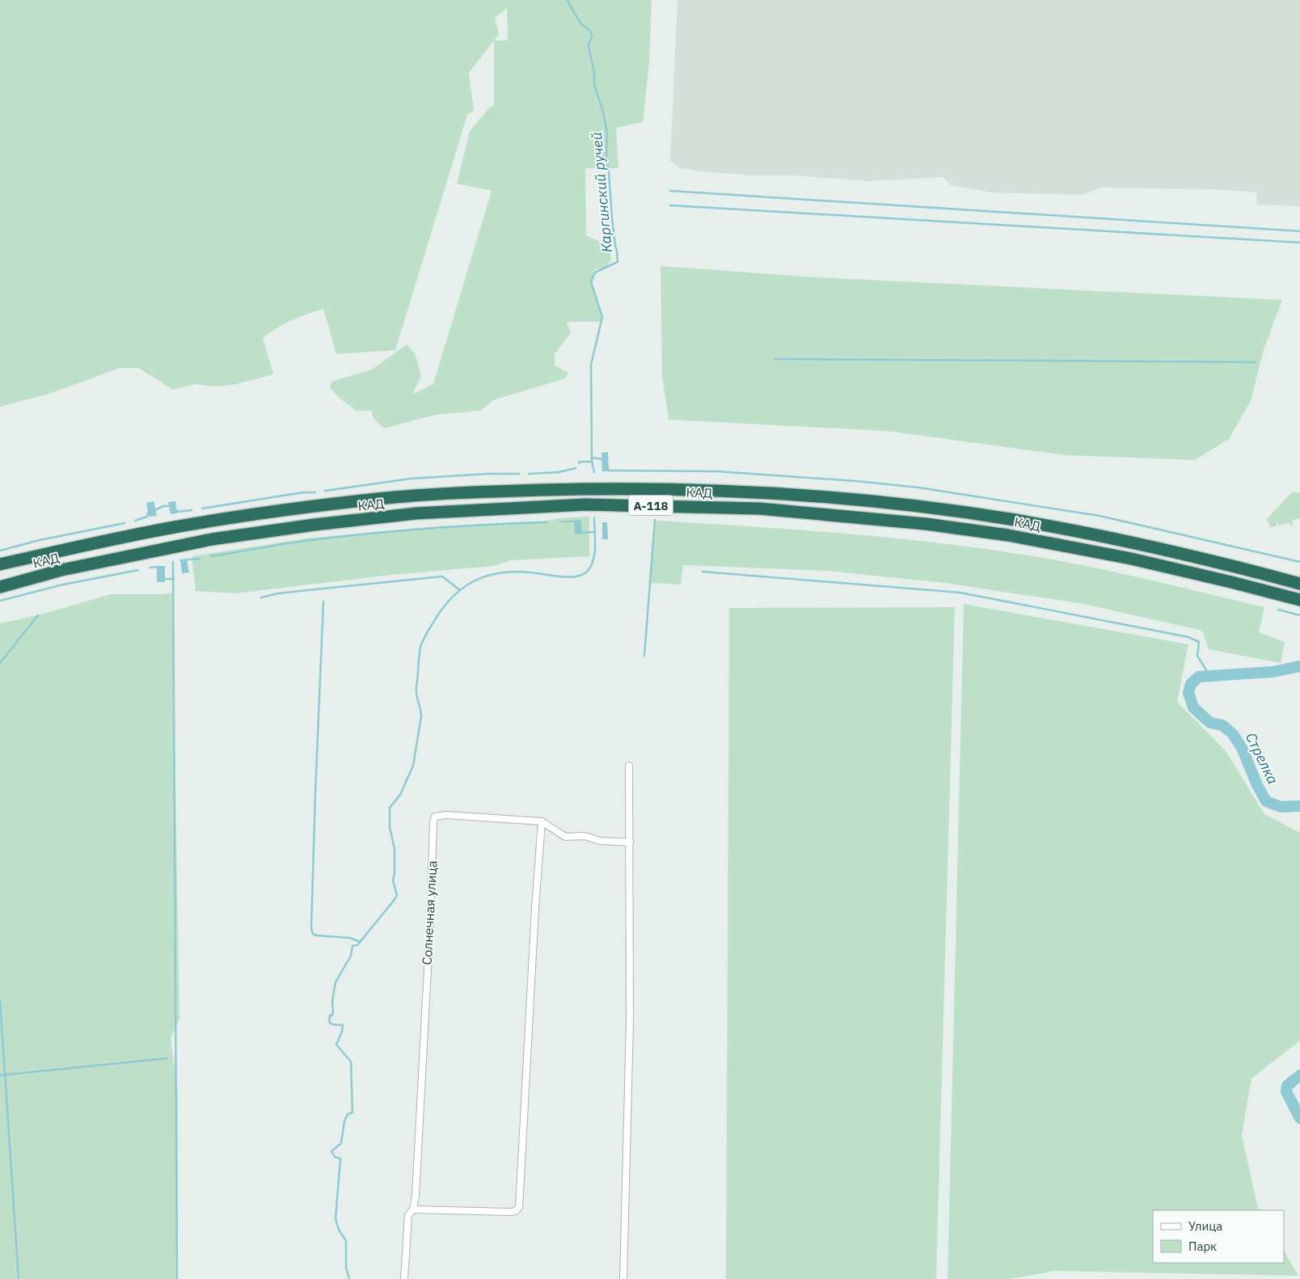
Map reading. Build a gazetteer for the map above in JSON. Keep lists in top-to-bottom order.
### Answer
{
  "streets": {
    "highway": ["КАД", "А-118"],
    "street": ["Солнечная улица"]
  },
  "water": ["Каргинский ручей", "Стрелка"],
  "legend": ["Улица", "Парк"]
}
